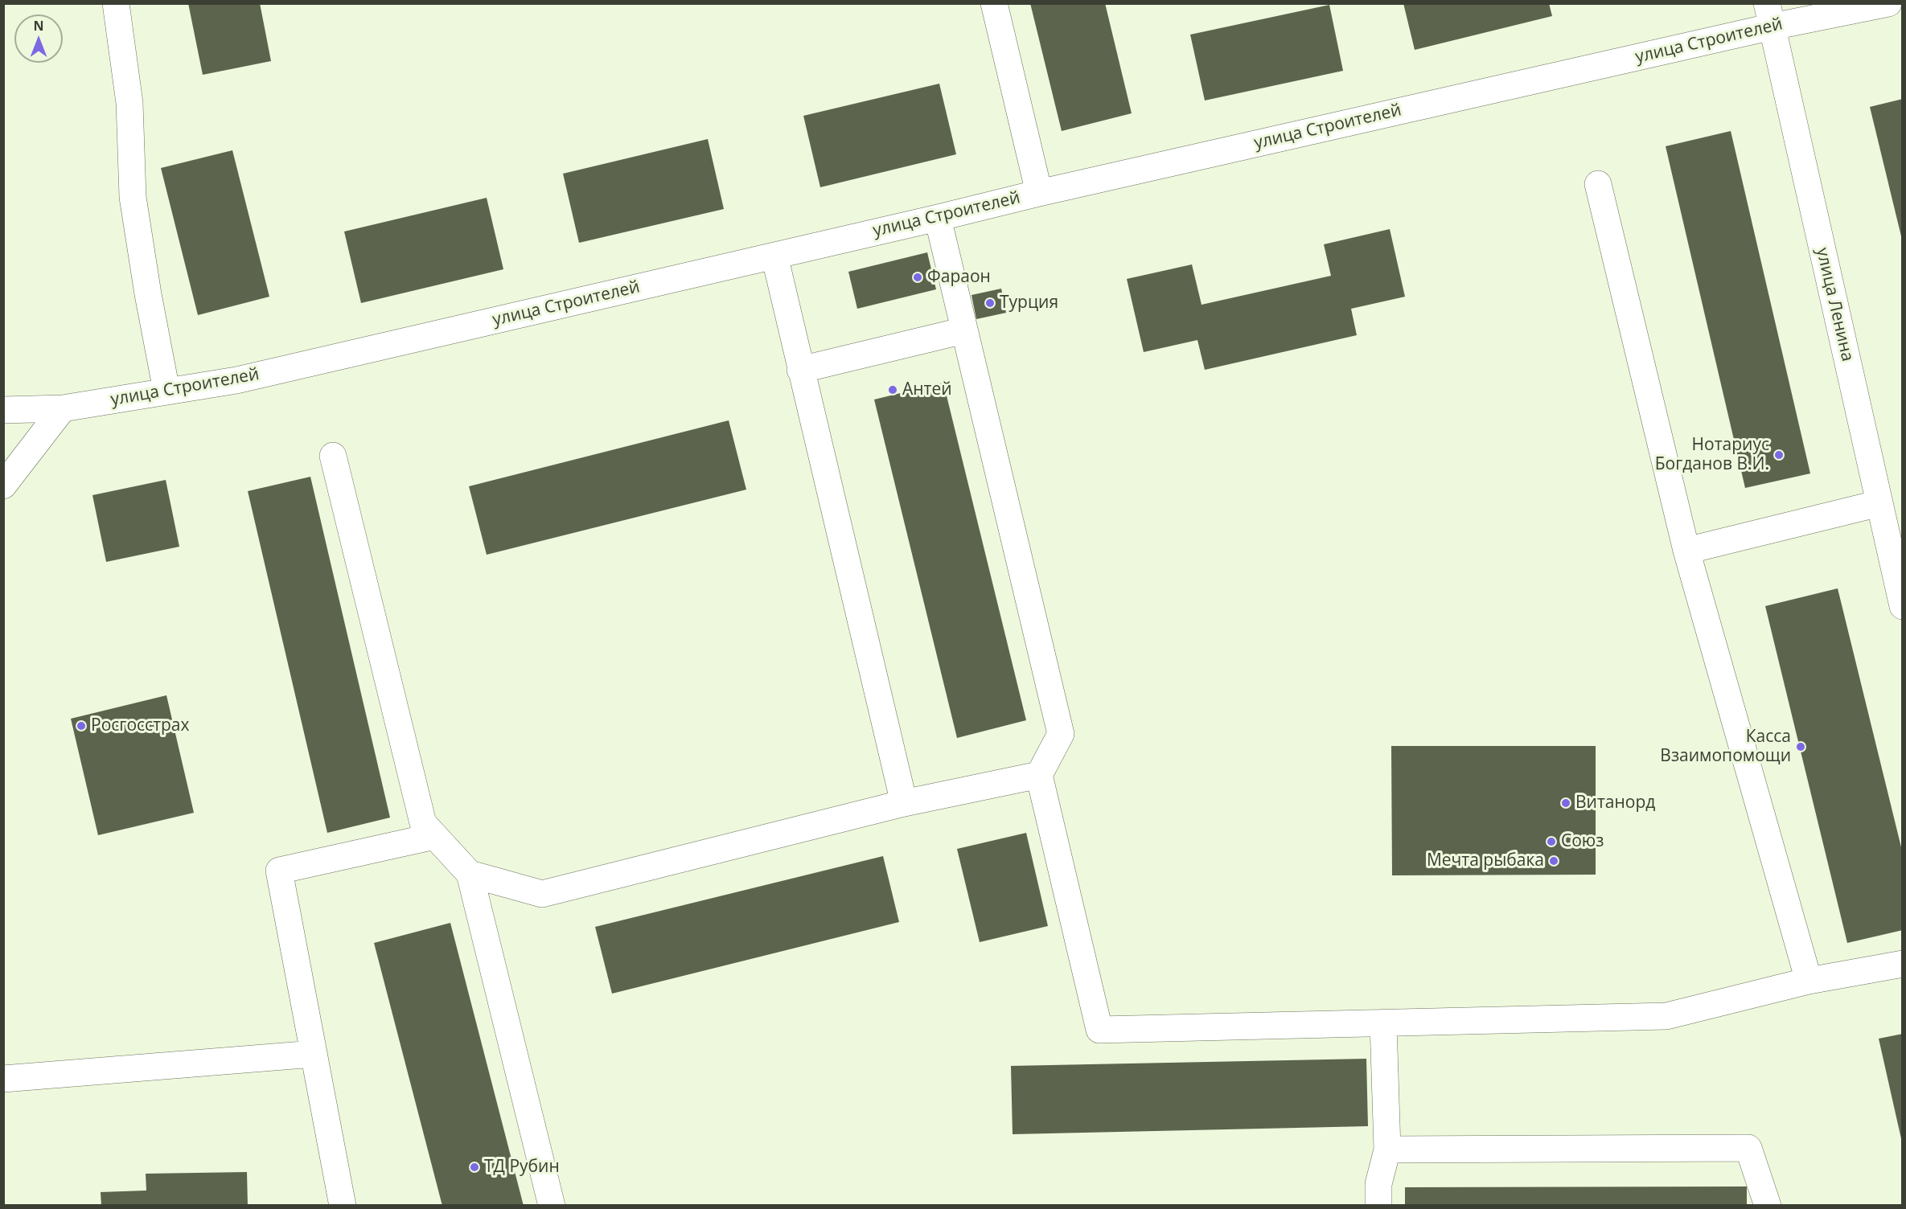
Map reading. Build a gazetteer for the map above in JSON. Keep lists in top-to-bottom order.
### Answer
{
  "streets": {
    "street": ["улица Строителей", "улица Ленина"]
  },
  "crossings": [
    ["улица Строителей", "улица Ленина"]
  ],
  "places": [
    "Фараон",
    "Турция",
    "Антей",
    "Нотариус Богданов В.И.",
    "Росгосстрах",
    "Касса Взаимопомощи",
    "Витанорд",
    "Союз",
    "Мечта рыбака",
    "ТД Рубин"
  ],
  "north": "top"
}
